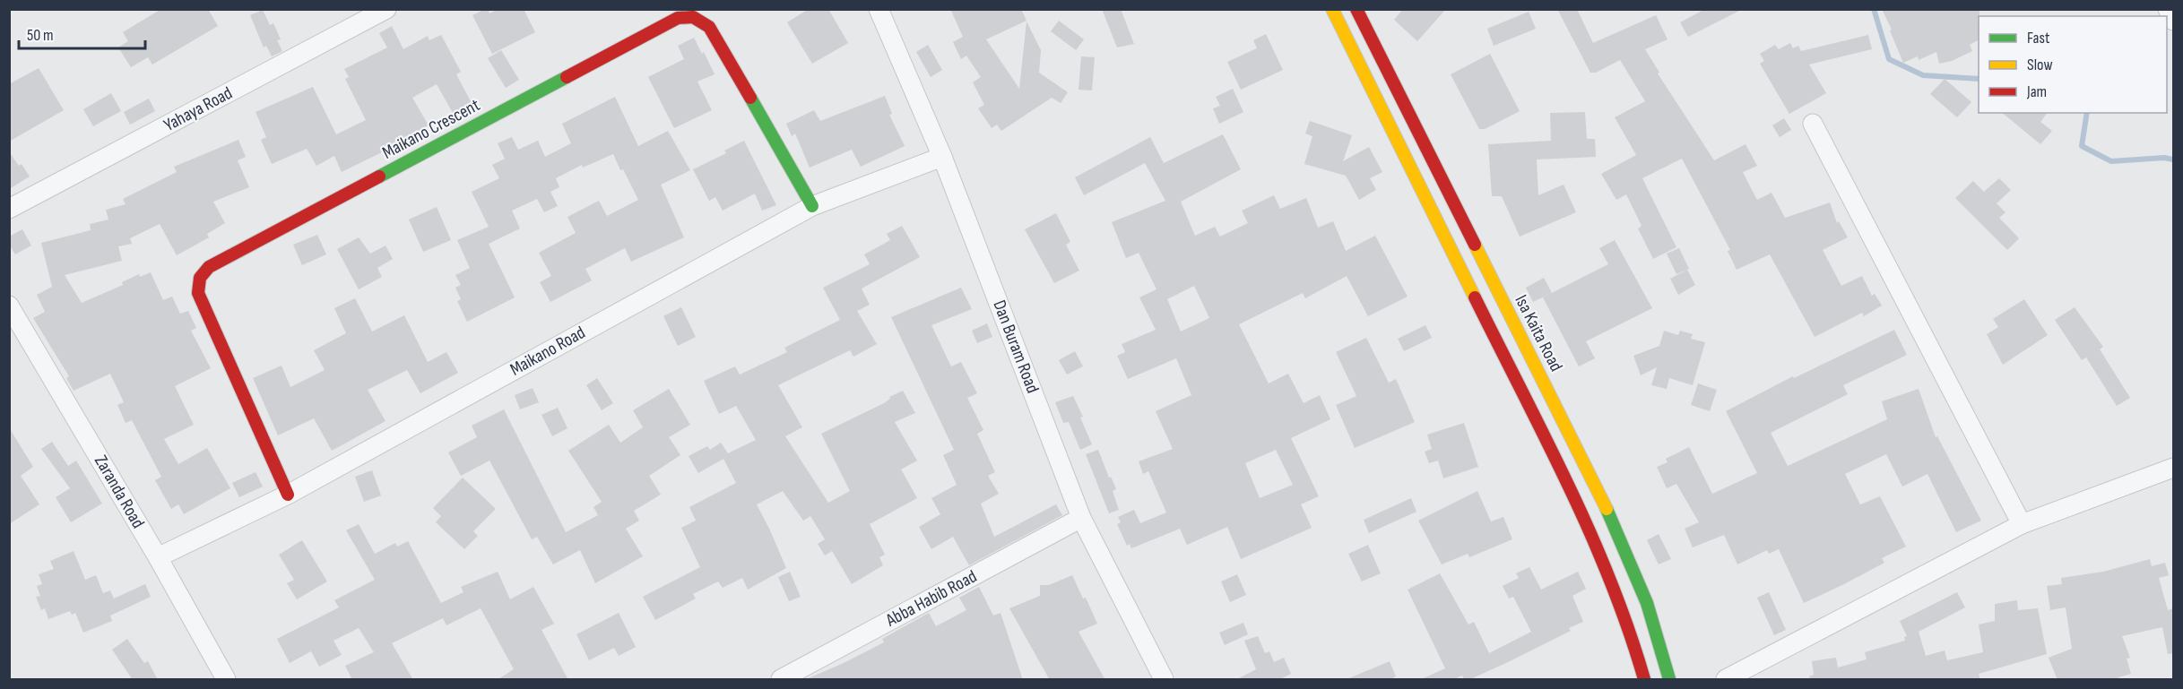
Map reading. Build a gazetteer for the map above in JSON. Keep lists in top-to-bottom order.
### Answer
{
  "streets": {
    "main road": ["Maikano Crescent", "Isa Kaita Road"],
    "street": [
      "Yahaya Road",
      "Dan Buram Road",
      "Maikano Road",
      "Zaranda Road",
      "Abba Habib Road"
    ]
  },
  "crossings": [
    ["Maikano Crescent", "Maikano Road"],
    ["Dan Buram Road", "Maikano Road"],
    ["Dan Buram Road", "Abba Habib Road"],
    ["Maikano Road", "Zaranda Road"]
  ],
  "legend": ["Fast", "Slow", "Jam"],
  "scale_bar": "50 m"
}
